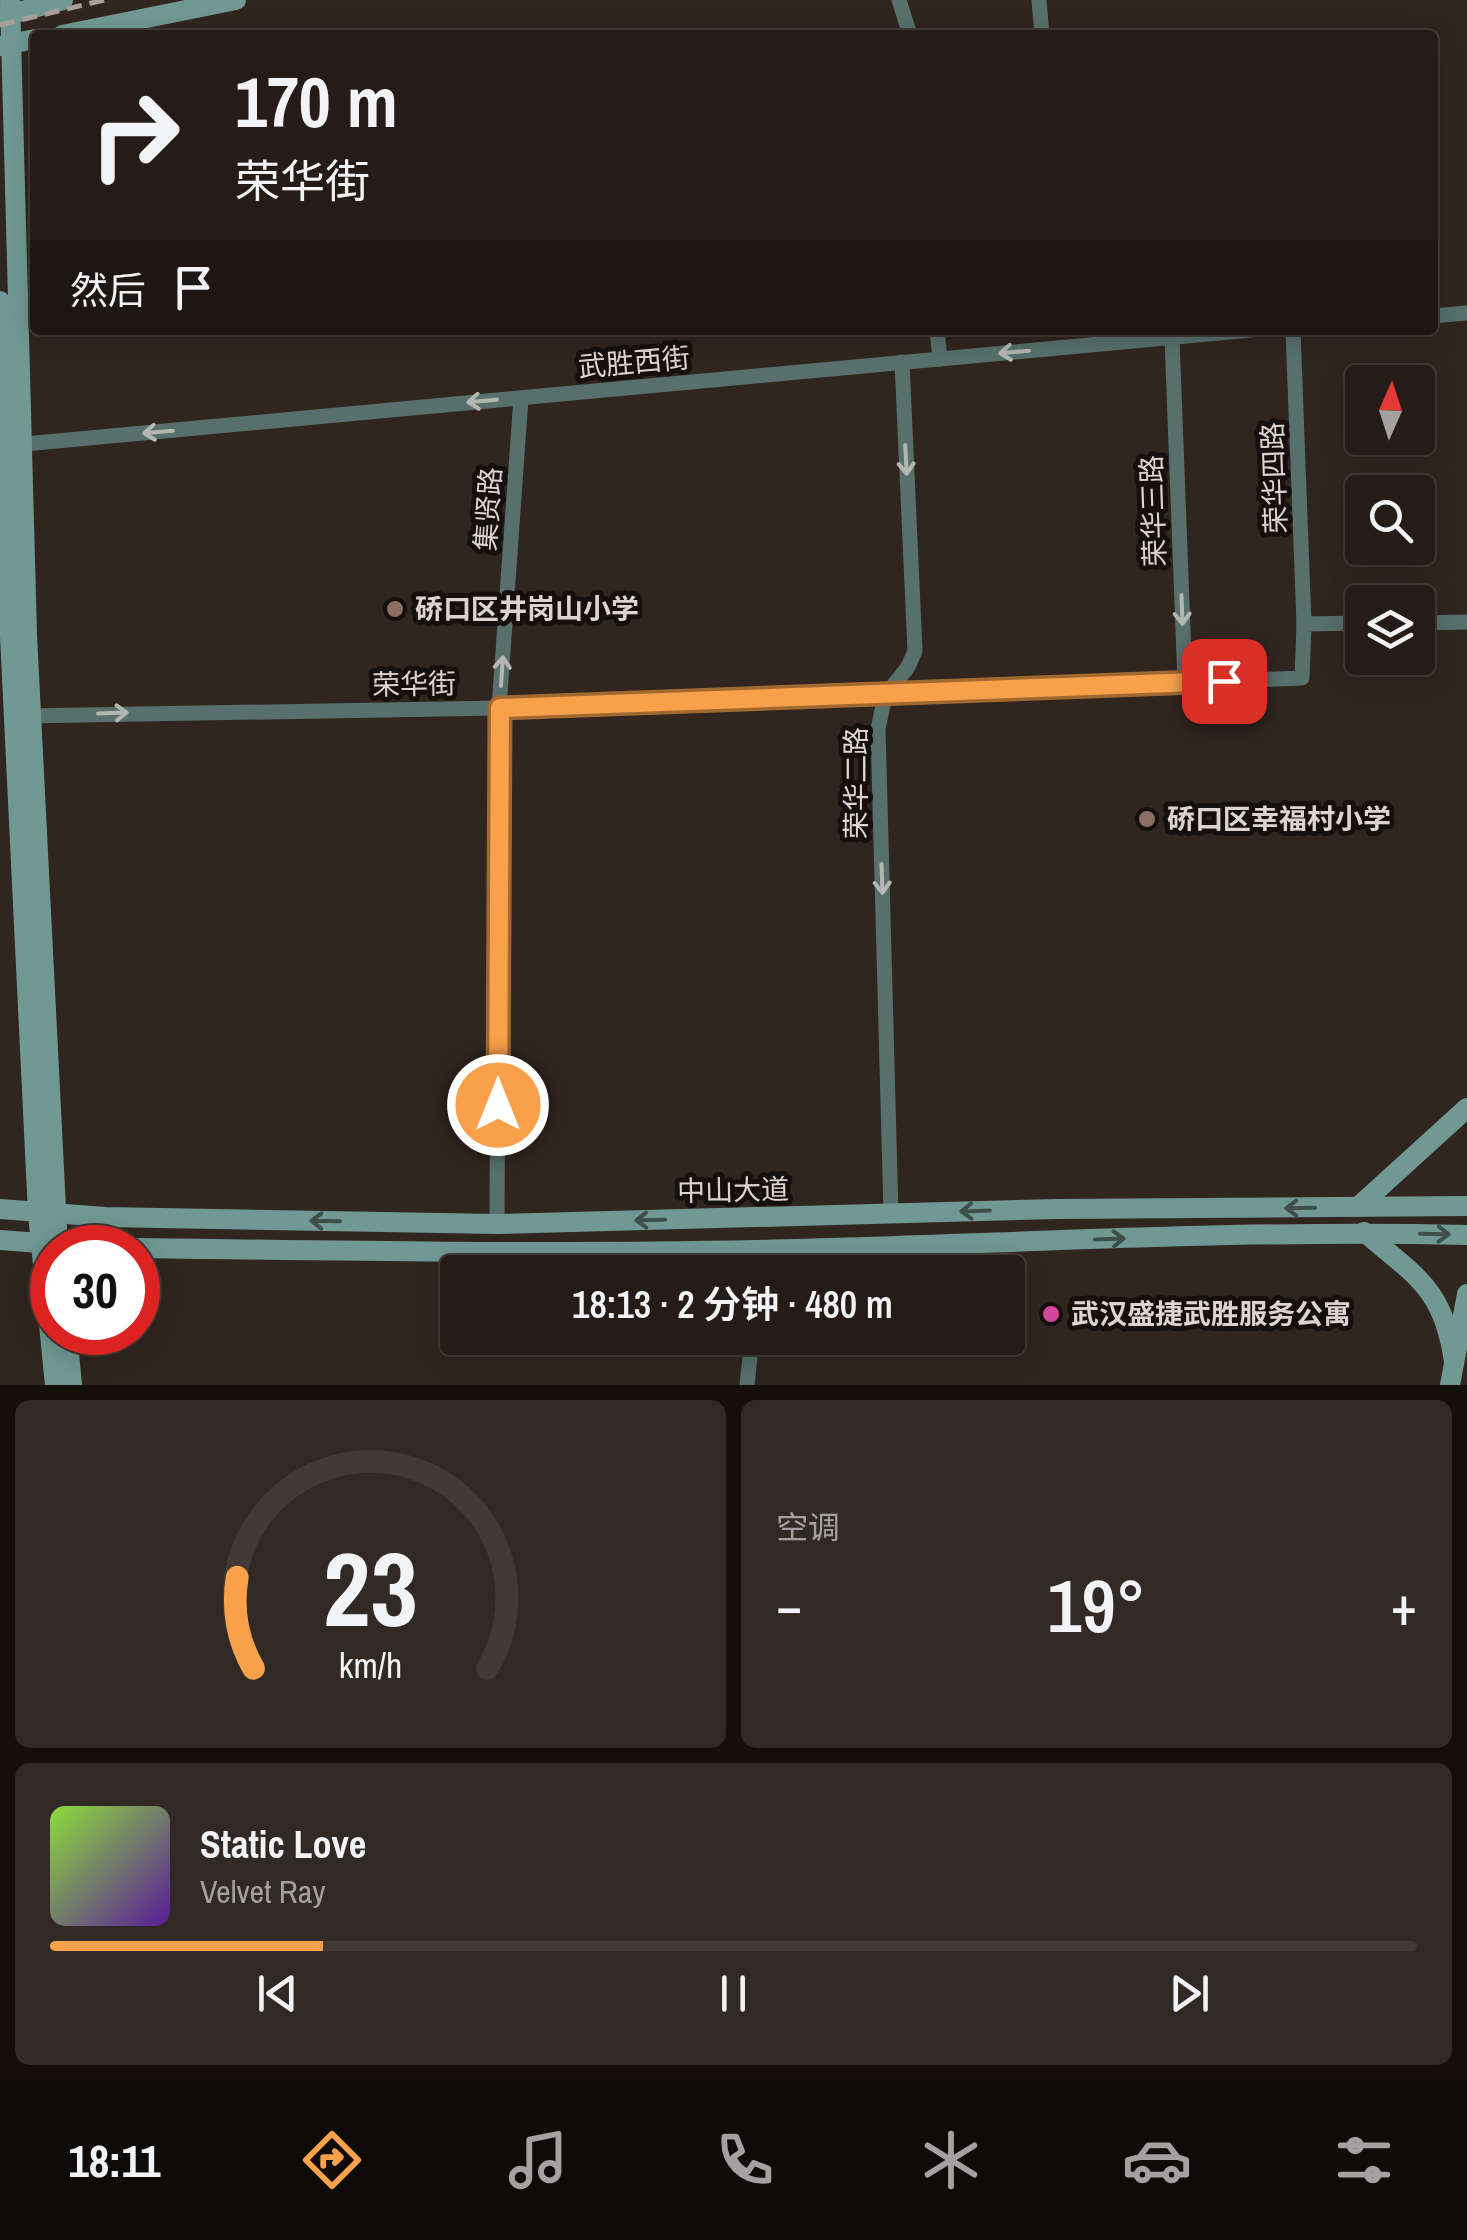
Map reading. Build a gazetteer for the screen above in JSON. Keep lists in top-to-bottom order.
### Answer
{
  "streets": {
    "main road": ["中山大道"],
    "street": [
      "武胜西街",
      "荣华四路",
      "集贤路",
      "荣华三路",
      "荣华街",
      "荣华二路"
    ]
  },
  "crossings": [
    ["武胜西街", "集贤路"],
    ["武胜西街", "荣华三路"],
    ["武胜西街", "荣华二路"],
    ["荣华四路", "荣华街"],
    ["集贤路", "荣华街"],
    ["集贤路", "中山大道"],
    ["荣华三路", "荣华街"],
    ["荣华街", "荣华二路"],
    ["荣华二路", "中山大道"]
  ],
  "one_way": [
    "武胜西街",
    "集贤路",
    "荣华三路",
    "荣华街",
    "荣华二路"
  ],
  "places": ["硚口区井岗山小学", "硚口区幸福村小学", "武汉盛捷武胜服务公寓"],
  "north": "top",
  "page": {
    "turn": ["170 m", "荣华街"],
    "then": "然后",
    "limit": "30",
    "trip": "18:13 · 2 分钟 · 480 m",
    "tile": "空调",
    "heat": ["−", "19°", "+"],
    "song": ["Static Love", "Velvet Ray"],
    "tabs": "18:11",
    "gauge": ["23", "km/h"]
  }
}
